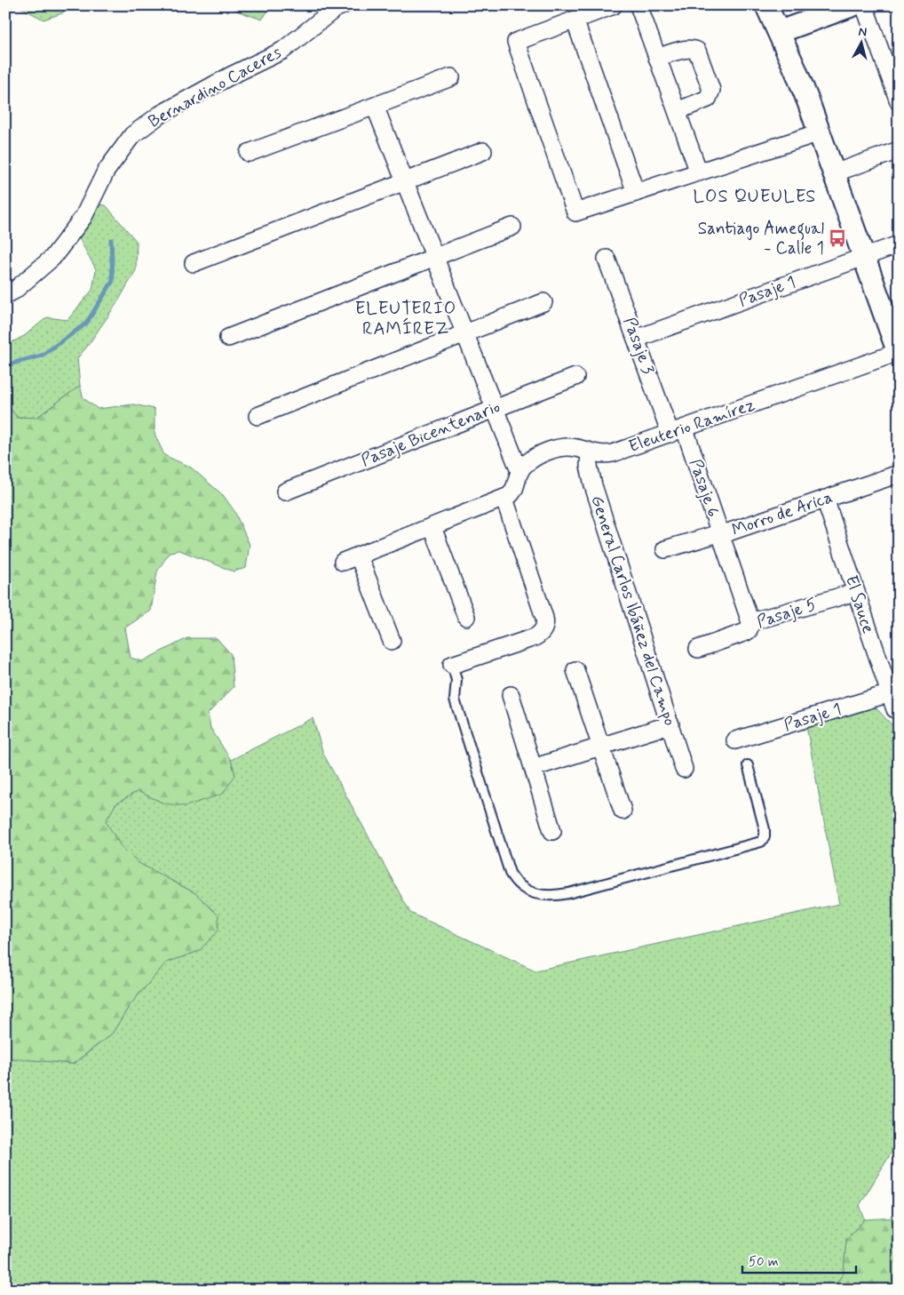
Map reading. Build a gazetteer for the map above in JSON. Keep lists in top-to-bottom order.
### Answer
{
  "streets": {
    "street": [
      "Bernardino Caceres",
      "Pasaje 1",
      "Pasaje 3",
      "Eleuterio Ramírez",
      "Pasaje Bicentenario",
      "Pasaje 6",
      "Morro de Arica",
      "El Sauce",
      "General Carlos Ibáñez del Campo",
      "Pasaje 5"
    ]
  },
  "crossings": [
    ["Pasaje 1", "Pasaje 3"],
    ["Pasaje 1", "El Sauce"],
    ["Pasaje 3", "Eleuterio Ramírez"],
    ["Pasaje 3", "Pasaje 6"],
    ["Eleuterio Ramírez", "Pasaje 6"],
    ["Eleuterio Ramírez", "General Carlos Ibáñez del Campo"],
    ["Pasaje 6", "Morro de Arica"],
    ["Pasaje 6", "Pasaje 5"],
    ["Morro de Arica", "El Sauce"],
    ["El Sauce", "Pasaje 5"]
  ],
  "districts": ["LOS QUEULES", "ELEUTERIO RAMÍREZ"],
  "places": {
    "bus stop": ["Santiago Amegual - Calle 1"]
  },
  "scale_bar": "50 m",
  "north": "top"
}
